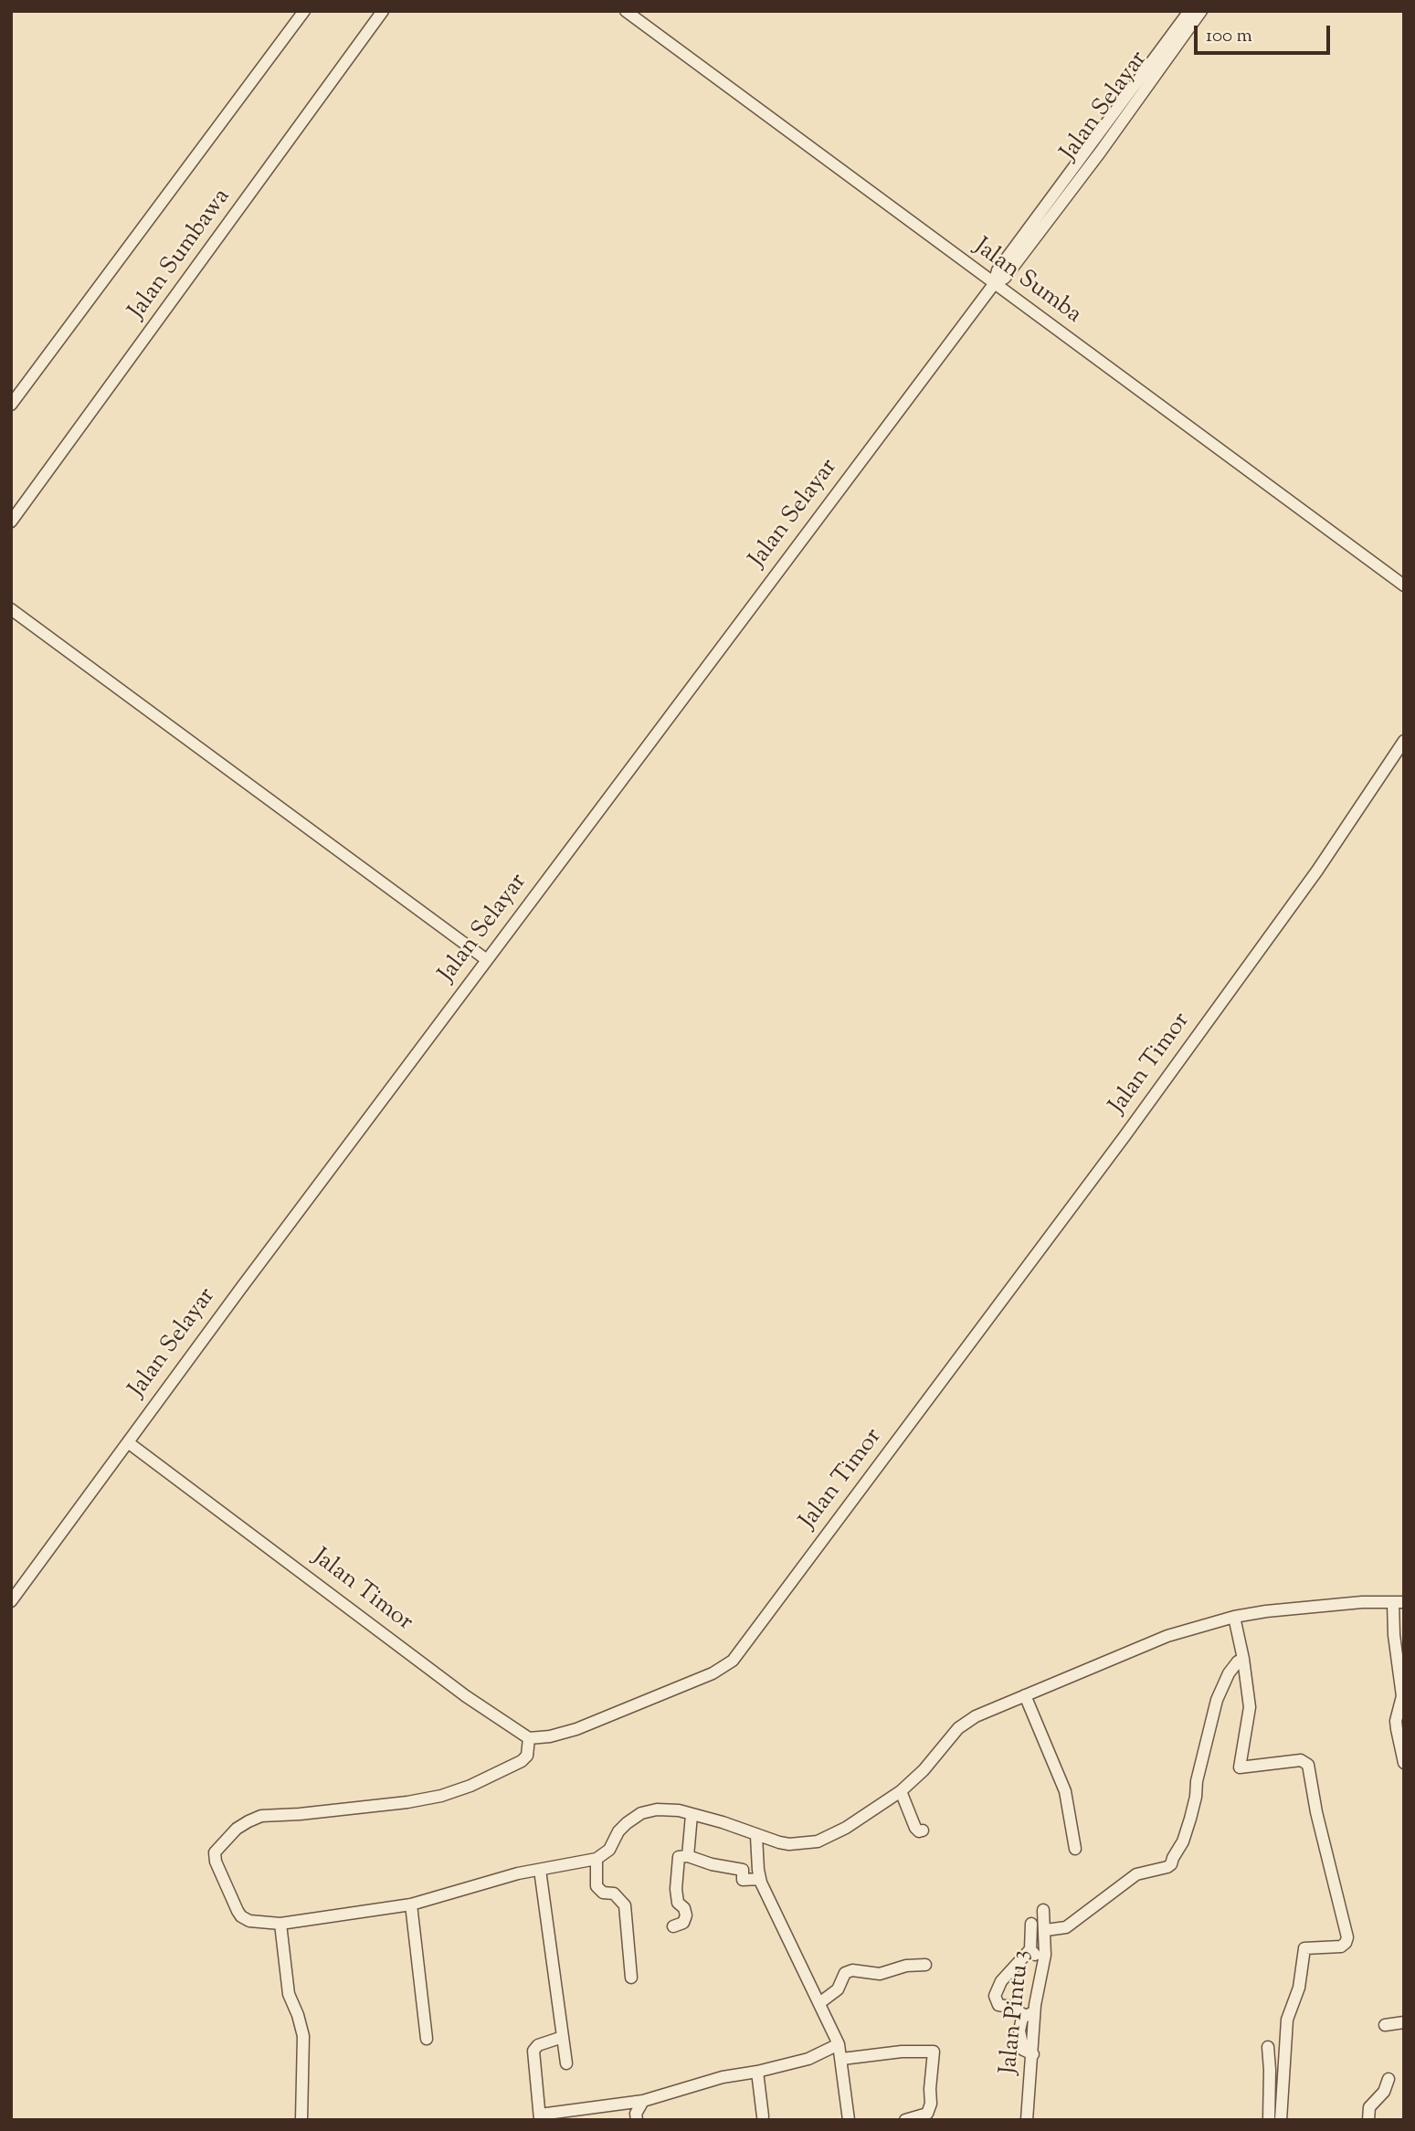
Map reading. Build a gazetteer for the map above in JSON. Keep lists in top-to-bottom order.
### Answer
{
  "streets": {
    "street": [
      "Jalan Selayar",
      "Jalan Sumbawa",
      "Jalan Sumba",
      "Jalan Timor",
      "Jalan Pintu 3"
    ]
  },
  "crossings": [
    ["Jalan Selayar", "Jalan Sumba"],
    ["Jalan Selayar", "Jalan Timor"]
  ],
  "scale_bar": "100 m"
}
